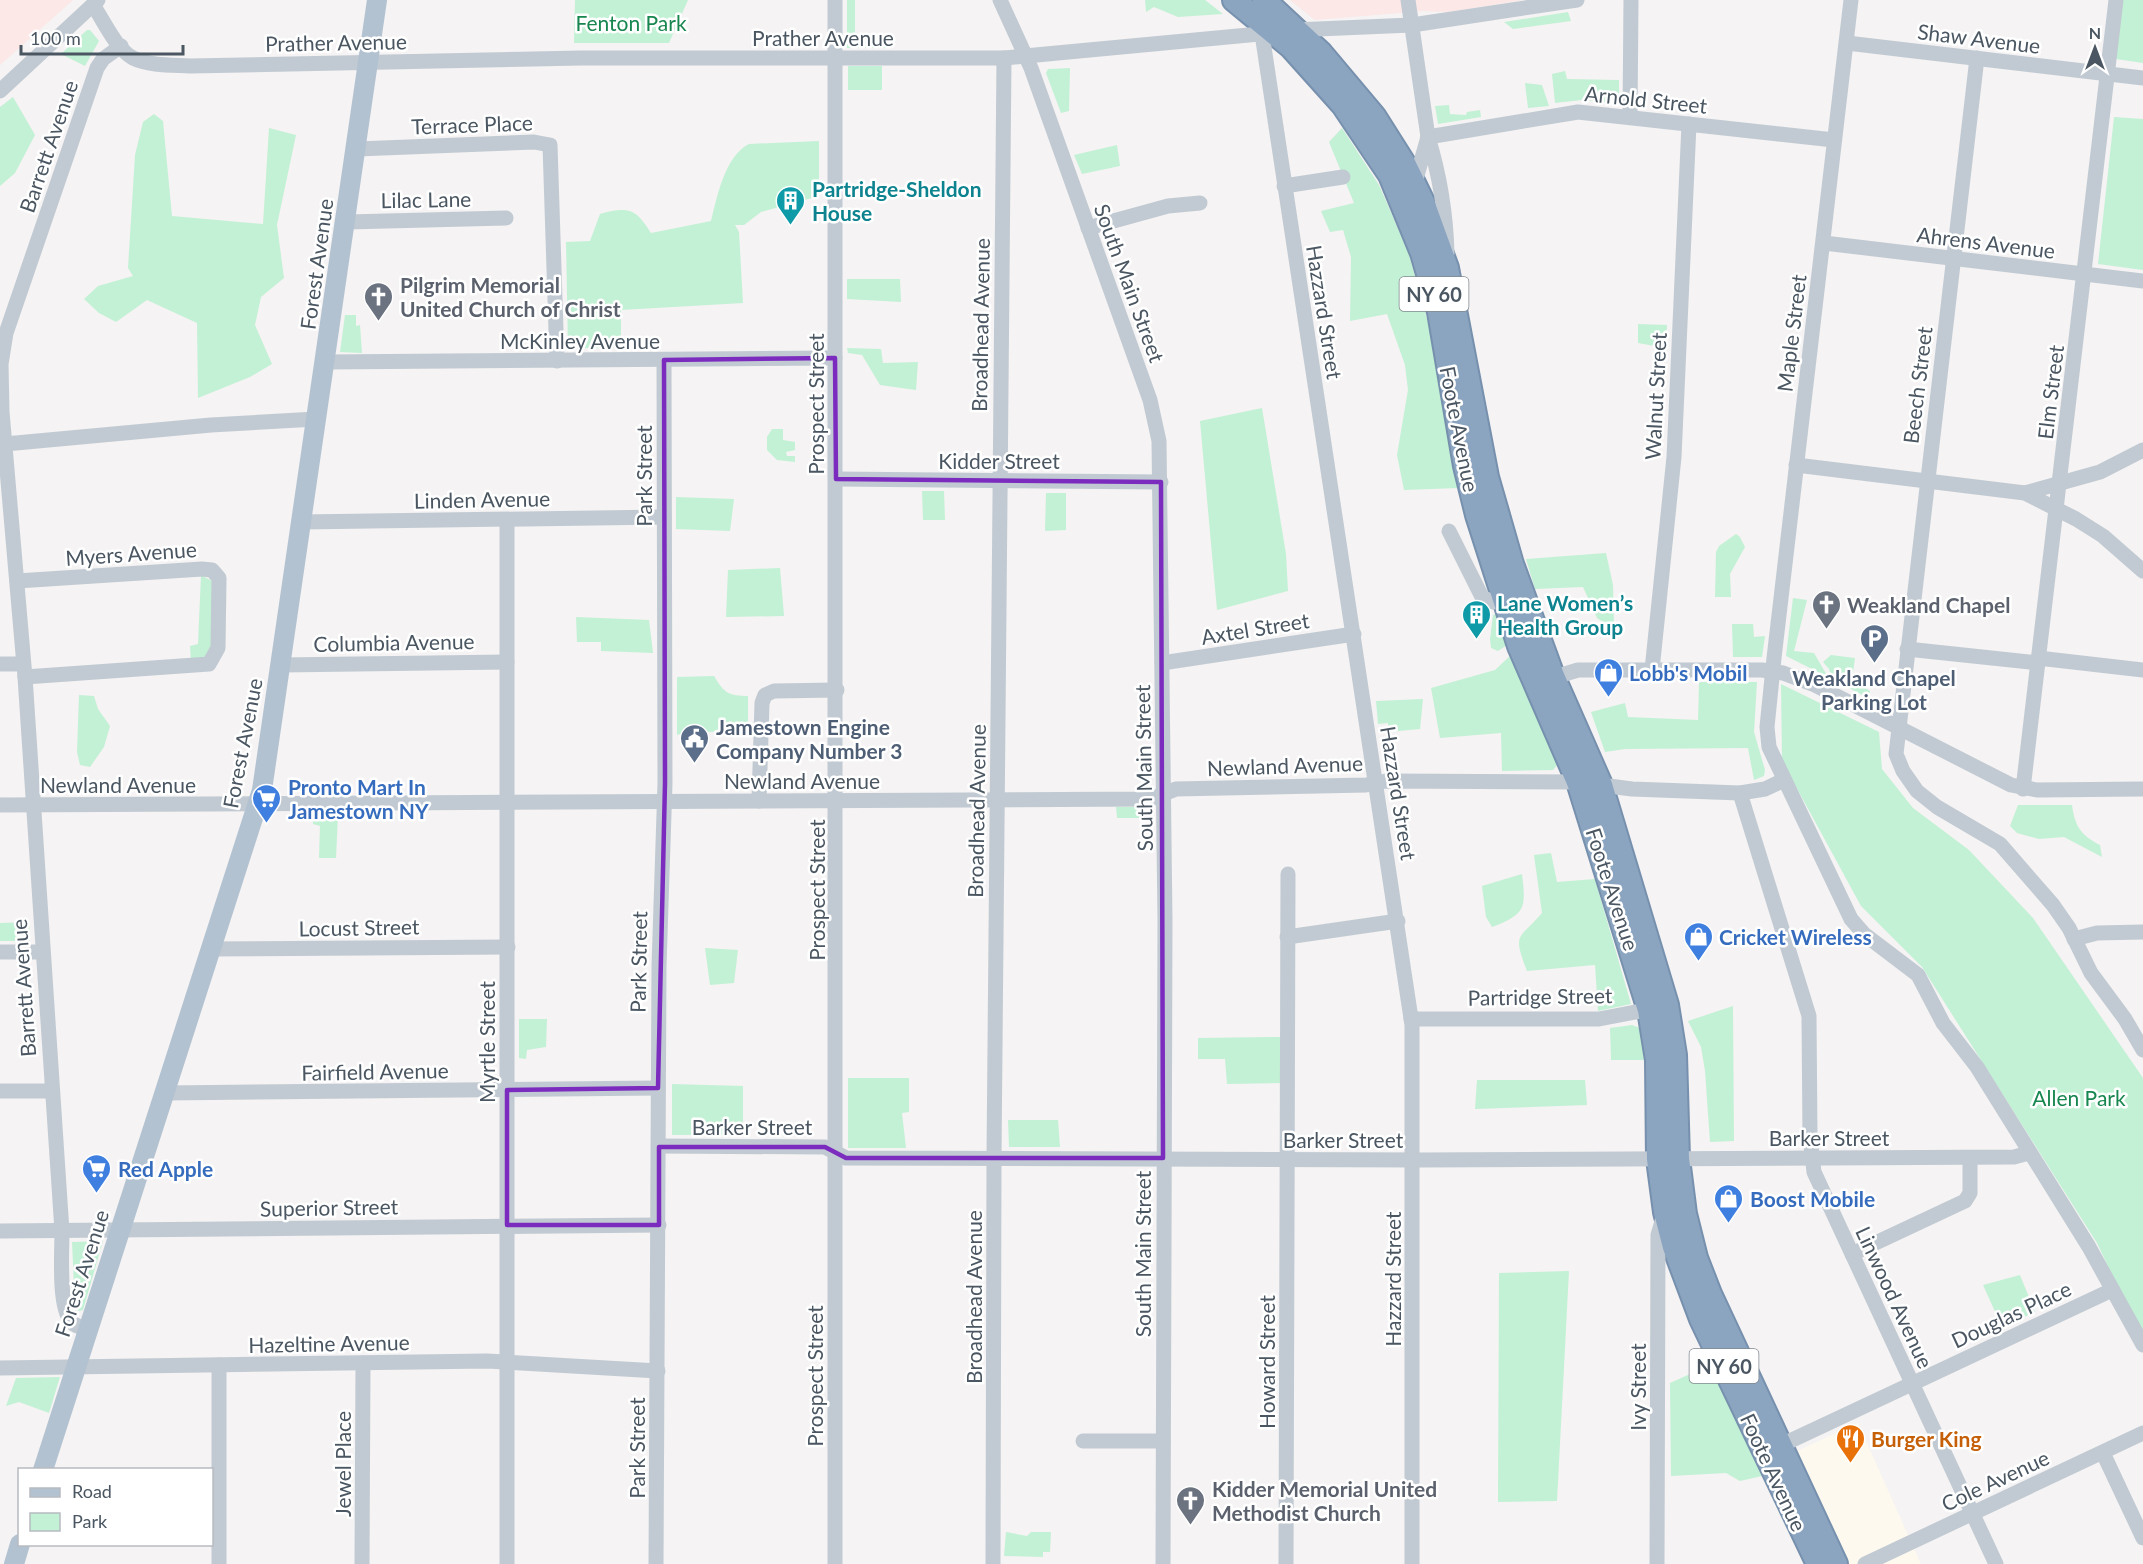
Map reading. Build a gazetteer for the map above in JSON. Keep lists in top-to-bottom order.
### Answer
{
  "streets": {
    "highway": ["NY 60", "Foote Avenue"],
    "main road": ["Forest Avenue"],
    "street": [
      "Prather Avenue",
      "Shaw Avenue",
      "Arnold Street",
      "Terrace Place",
      "Barrett Avenue",
      "Lilac Lane",
      "Ahrens Avenue",
      "South Main Street",
      "Hazzard Street",
      "Broadhead Avenue",
      "Maple Street",
      "McKinley Avenue",
      "Beech Street",
      "Elm Street",
      "Walnut Street",
      "Prospect Street",
      "Kidder Street",
      "Park Street",
      "Linden Avenue",
      "Myers Avenue",
      "Axtel Street",
      "Columbia Avenue",
      "Newland Avenue",
      "Locust Street",
      "Partridge Street",
      "Myrtle Street",
      "Fairfield Avenue",
      "Barker Street",
      "Superior Street",
      "Linwood Avenue",
      "Douglas Place",
      "Hazeltine Avenue",
      "Howard Street",
      "Ivy Street",
      "Jewel Place",
      "Cole Avenue"
    ]
  },
  "crossings": [
    ["Prather Avenue", "Barrett Avenue"],
    ["Prather Avenue", "Forest Avenue"],
    ["Prather Avenue", "South Main Street"],
    ["Prather Avenue", "Hazzard Street"],
    ["Prather Avenue", "Broadhead Avenue"],
    ["Prather Avenue", "Prospect Street"],
    ["Prather Avenue", "Foote Avenue"],
    ["Shaw Avenue", "Maple Street"],
    ["Shaw Avenue", "Beech Street"],
    ["Shaw Avenue", "Elm Street"],
    ["Arnold Street", "Maple Street"],
    ["Arnold Street", "Walnut Street"],
    ["Arnold Street", "Foote Avenue"],
    ["Terrace Place", "Forest Avenue"],
    ["Terrace Place", "McKinley Avenue"],
    ["Barrett Avenue", "Forest Avenue"],
    ["Barrett Avenue", "Myers Avenue"],
    ["Barrett Avenue", "Newland Avenue"],
    ["Barrett Avenue", "Superior Street"],
    ["Lilac Lane", "Forest Avenue"],
    ["Ahrens Avenue", "Maple Street"],
    ["Ahrens Avenue", "Beech Street"],
    ["Ahrens Avenue", "Elm Street"],
    ["Forest Avenue", "McKinley Avenue"],
    ["Forest Avenue", "Linden Avenue"],
    ["Forest Avenue", "Columbia Avenue"],
    ["Forest Avenue", "Newland Avenue"],
    ["Forest Avenue", "Locust Street"],
    ["Forest Avenue", "Fairfield Avenue"],
    ["Forest Avenue", "Superior Street"],
    ["Forest Avenue", "Hazeltine Avenue"],
    ["South Main Street", "Kidder Street"],
    ["South Main Street", "Axtel Street"],
    ["South Main Street", "Newland Avenue"],
    ["South Main Street", "Barker Street"],
    ["Hazzard Street", "Foote Avenue"],
    ["Hazzard Street", "Axtel Street"],
    ["Hazzard Street", "Newland Avenue"],
    ["Hazzard Street", "Partridge Street"],
    ["Hazzard Street", "Barker Street"],
    ["Broadhead Avenue", "Kidder Street"],
    ["Broadhead Avenue", "Newland Avenue"],
    ["Broadhead Avenue", "Barker Street"],
    ["Maple Street", "Newland Avenue"],
    ["Maple Street", "Barker Street"],
    ["Maple Street", "Douglas Place"],
    ["McKinley Avenue", "Prospect Street"],
    ["McKinley Avenue", "Park Street"],
    ["Prospect Street", "Kidder Street"],
    ["Prospect Street", "Newland Avenue"],
    ["Prospect Street", "Barker Street"],
    ["Foote Avenue", "Newland Avenue"],
    ["Foote Avenue", "Partridge Street"],
    ["Foote Avenue", "Barker Street"],
    ["Foote Avenue", "Douglas Place"],
    ["Foote Avenue", "Ivy Street"],
    ["Park Street", "Linden Avenue"],
    ["Park Street", "Newland Avenue"],
    ["Park Street", "Fairfield Avenue"],
    ["Park Street", "Barker Street"],
    ["Park Street", "Superior Street"],
    ["Park Street", "Hazeltine Avenue"],
    ["Linden Avenue", "Myrtle Street"],
    ["Columbia Avenue", "Myrtle Street"],
    ["Newland Avenue", "Myrtle Street"],
    ["Newland Avenue", "Linwood Avenue"],
    ["Locust Street", "Myrtle Street"],
    ["Myrtle Street", "Fairfield Avenue"],
    ["Myrtle Street", "Superior Street"],
    ["Myrtle Street", "Hazeltine Avenue"],
    ["Barker Street", "Linwood Avenue"],
    ["Barker Street", "Howard Street"],
    ["Linwood Avenue", "Douglas Place"],
    ["Linwood Avenue", "Cole Avenue"],
    ["Hazeltine Avenue", "Jewel Place"]
  ],
  "parks": ["Fenton Park", "Allen Park"],
  "places": {
    "building": ["Partridge-Sheldon House", "Lane Women’s Health Group"],
    "church": ["Pilgrim Memorial United Church of Christ", "Weakland Chapel", "Kidder Memorial United Methodist Church"],
    "parking": ["Weakland Chapel Parking Lot"],
    "shop": ["Lobb's Mobil", "Cricket Wireless", "Boost Mobile"],
    "public building": ["Jamestown Engine Company Number 3"],
    "supermarket": ["Pronto Mart In Jamestown NY", "Red Apple"],
    "restaurant": ["Burger King"]
  },
  "legend": ["Road", "Park"],
  "scale_bar": "100 m",
  "north": "top"
}
